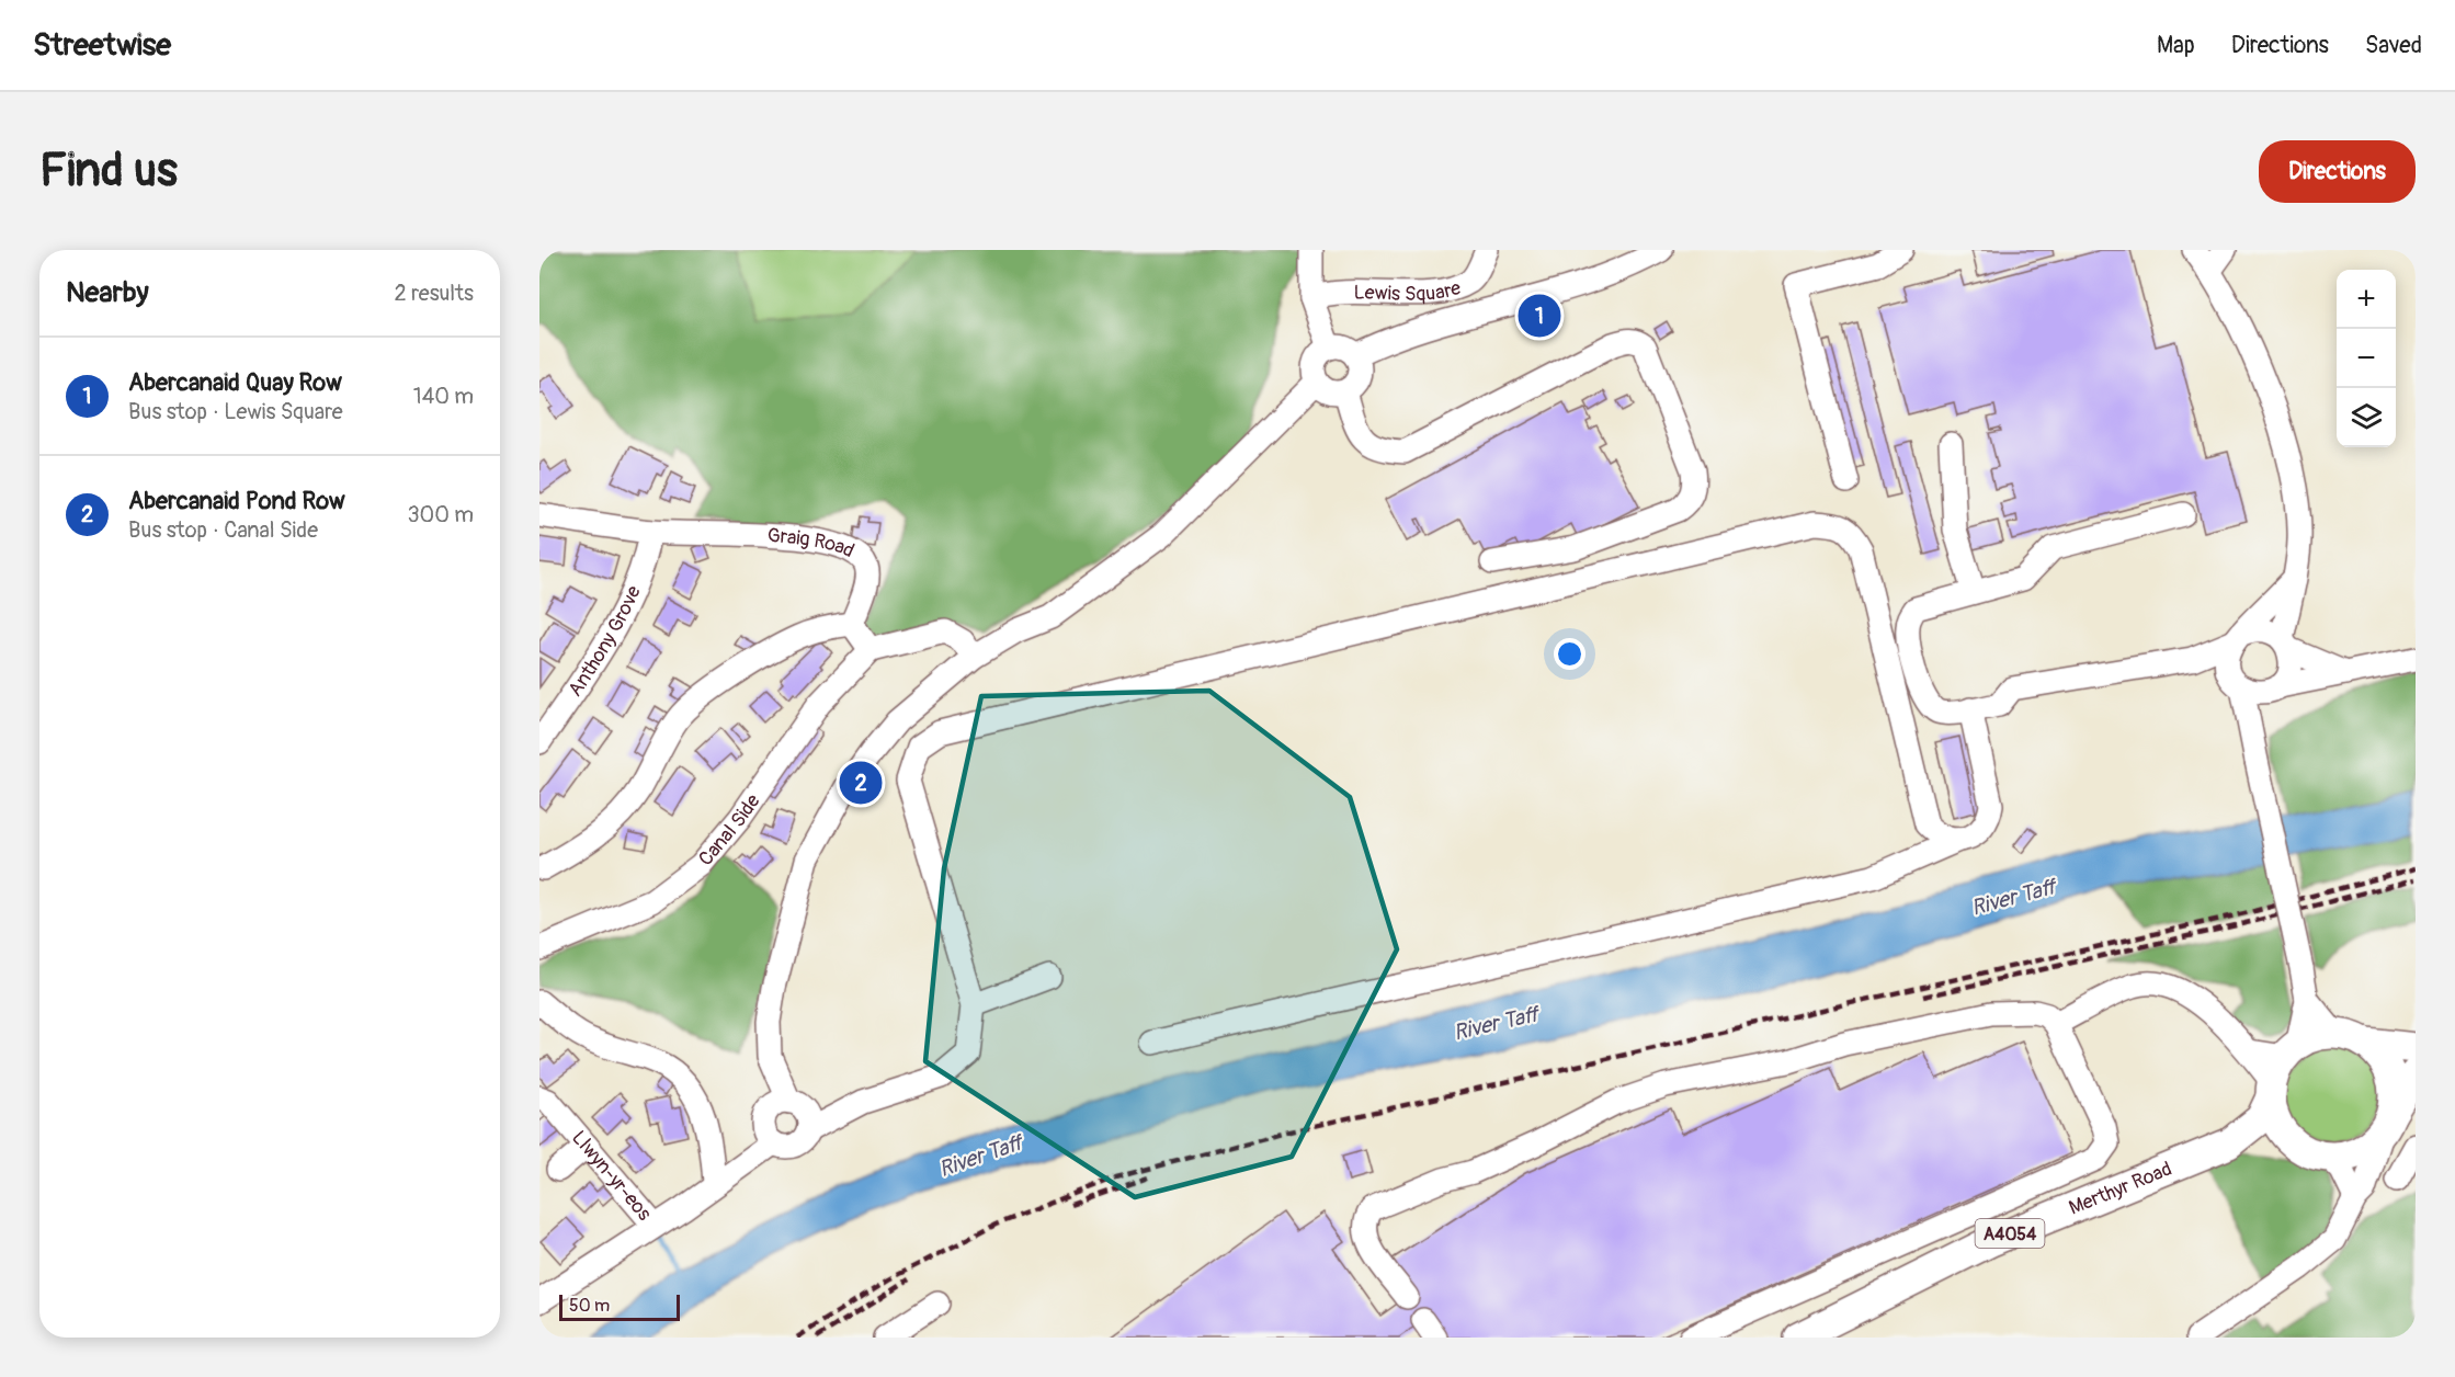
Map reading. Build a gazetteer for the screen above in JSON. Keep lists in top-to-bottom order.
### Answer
{
  "streets": {
    "main road": ["Merthyr Road", "A4054"],
    "street": [
      "Lewis Square",
      "Graig Road",
      "Anthony Grove",
      "Canal Side",
      "Llwyn-yr-eos"
    ]
  },
  "crossings": [
    ["Graig Road", "Anthony Grove"]
  ],
  "water": ["River Taff"],
  "scale_bar": "50 m",
  "page": {
    "header": "Streetwise",
    "nav": ["Map", "Directions", "Saved"],
    "buttons": "Directions",
    "title": "Find us",
    "heading": ["Nearby", "2 results"],
    "map_buttons": ["+", "−"],
    "pins": ["1", "2"],
    "list": [
      {
        "mark": "1",
        "name": "Abercanaid Quay Row",
        "note": "Bus stop · Lewis Square",
        "value": "140 m"
      },
      {
        "mark": "2",
        "name": "Abercanaid Pond Row",
        "note": "Bus stop · Canal Side",
        "value": "300 m"
      }
    ],
    "scale": "50 m"
  }
}
